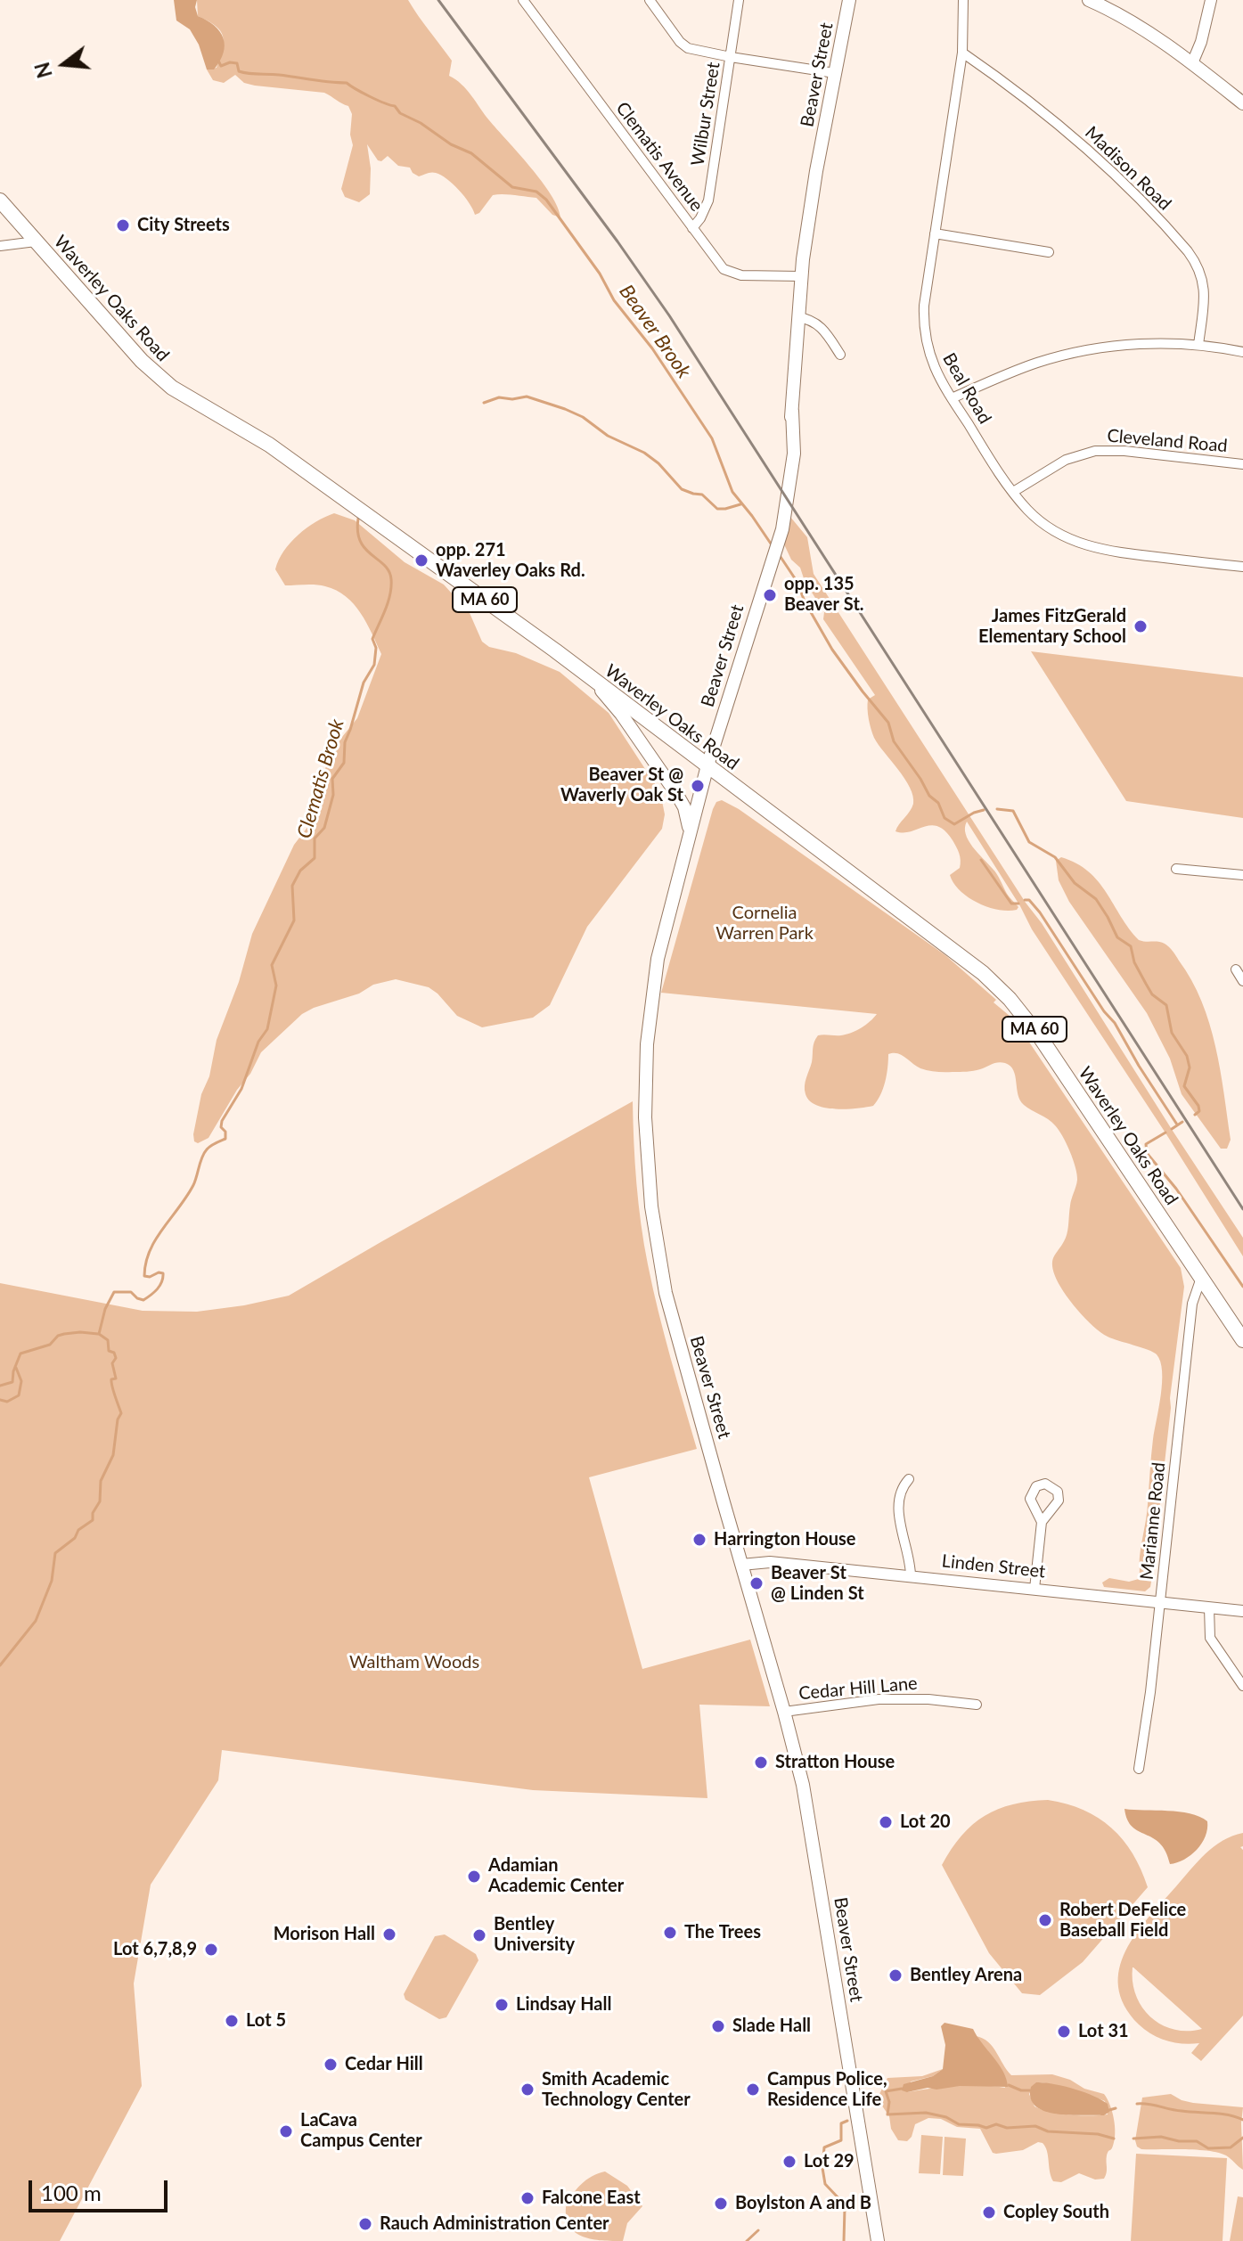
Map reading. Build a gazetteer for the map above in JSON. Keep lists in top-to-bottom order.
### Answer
{
  "streets": {
    "main road": ["Beaver Street", "Waverley Oaks Road", "MA 60"],
    "street": [
      "Wilbur Street",
      "Clematis Avenue",
      "Madison Road",
      "Beal Road",
      "Cleveland Road",
      "Marianne Road",
      "Linden Street",
      "Cedar Hill Lane"
    ]
  },
  "crossings": [
    ["Beaver Street", "Clematis Avenue"],
    ["Beaver Street", "Waverley Oaks Road"],
    ["Beaver Street", "Linden Street"],
    ["Beaver Street", "Cedar Hill Lane"],
    ["Wilbur Street", "Clematis Avenue"],
    ["Madison Road", "Beal Road"],
    ["Waverley Oaks Road", "Marianne Road"],
    ["Beal Road", "Cleveland Road"],
    ["Marianne Road", "Linden Street"]
  ],
  "water": ["Beaver Brook", "Clematis Brook"],
  "parks": ["Cornelia Warren Park", "Waltham Woods"],
  "places": [
    "City Streets",
    "opp. 271 Waverley Oaks Rd.",
    "opp. 135 Beaver St.",
    "James FitzGerald Elementary School",
    "Beaver St @ Waverly Oak St",
    "Harrington House",
    "Beaver St @ Linden St",
    "Stratton House",
    "Lot 20",
    "Adamian Academic Center",
    "Robert DeFelice Baseball Field",
    "The Trees",
    "Morison Hall",
    "Bentley University",
    "Lot 6,7,8,9",
    "Bentley Arena",
    "Lindsay Hall",
    "Lot 5",
    "Slade Hall",
    "Lot 31",
    "Cedar Hill",
    "Smith Academic Technology Center",
    "Campus Police, Residence Life",
    "LaCava Campus Center",
    "Lot 29",
    "Falcone East",
    "Boylston A and B",
    "Copley South",
    "Rauch Administration Center"
  ],
  "scale_bar": "100 m",
  "north": "left"
}
